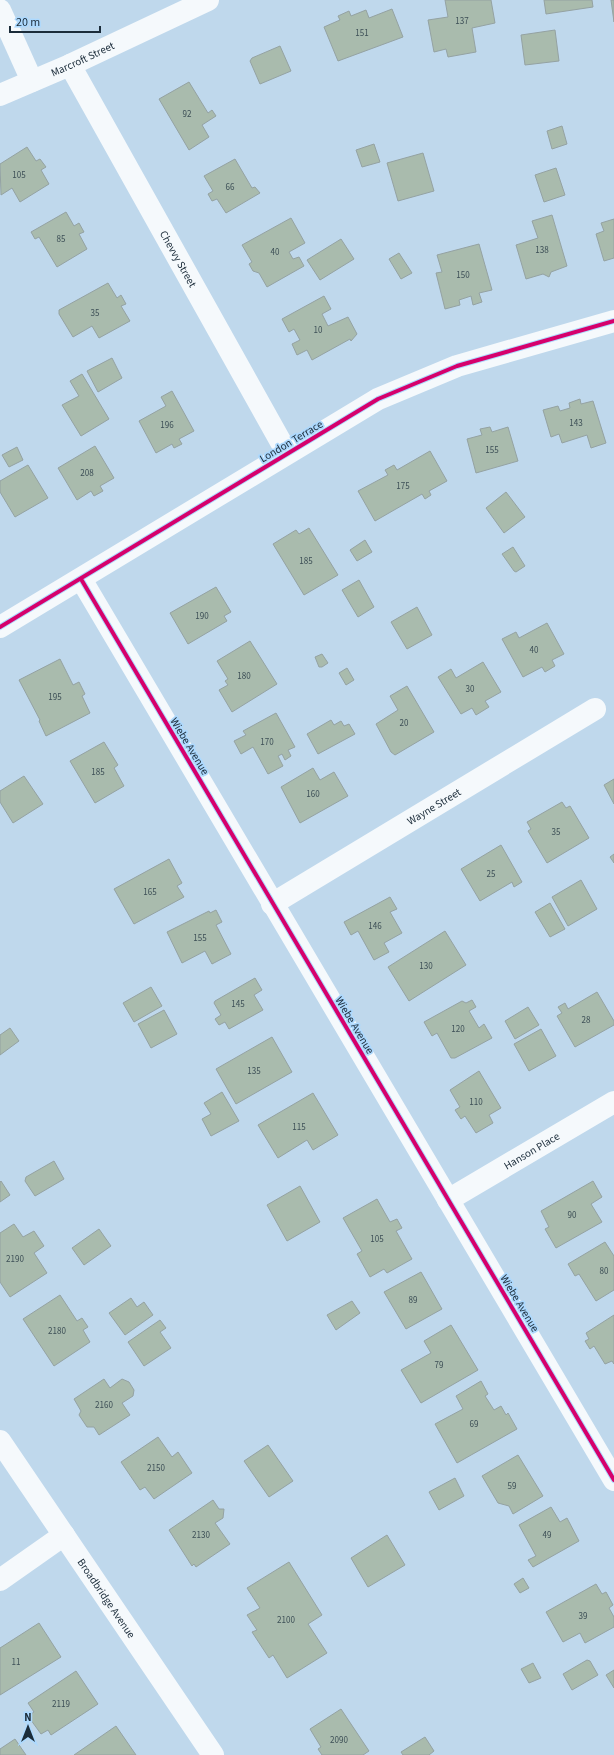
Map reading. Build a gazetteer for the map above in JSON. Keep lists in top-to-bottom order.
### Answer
{
  "streets": {
    "street": [
      "Marcroft Street",
      "Chevvy Street",
      "London Terrace",
      "Wiebe Avenue",
      "Wayne Street",
      "Hanson Place",
      "Broadbridge Avenue"
    ]
  },
  "crossings": [
    ["Marcroft Street", "Chevvy Street"],
    ["Chevvy Street", "London Terrace"],
    ["London Terrace", "Wiebe Avenue"],
    ["Wiebe Avenue", "Wayne Street"],
    ["Wiebe Avenue", "Hanson Place"]
  ],
  "house_numbers": [
    "137",
    "151",
    "92",
    "105",
    "66",
    "85",
    "138",
    "40",
    "150",
    "35",
    "10",
    "143",
    "196",
    "155",
    "208",
    "175",
    "185",
    "190",
    "40",
    "180",
    "30",
    "195",
    "20",
    "170",
    "185",
    "160",
    "35",
    "25",
    "165",
    "146",
    "155",
    "130",
    "145",
    "28",
    "120",
    "135",
    "110",
    "115",
    "90",
    "105",
    "2190",
    "80",
    "89",
    "2180",
    "79",
    "2160",
    "69",
    "2150",
    "59",
    "2130",
    "49",
    "39",
    "2100",
    "11",
    "2119",
    "2090"
  ],
  "scale_bar": "20 m",
  "north": "top"
}
